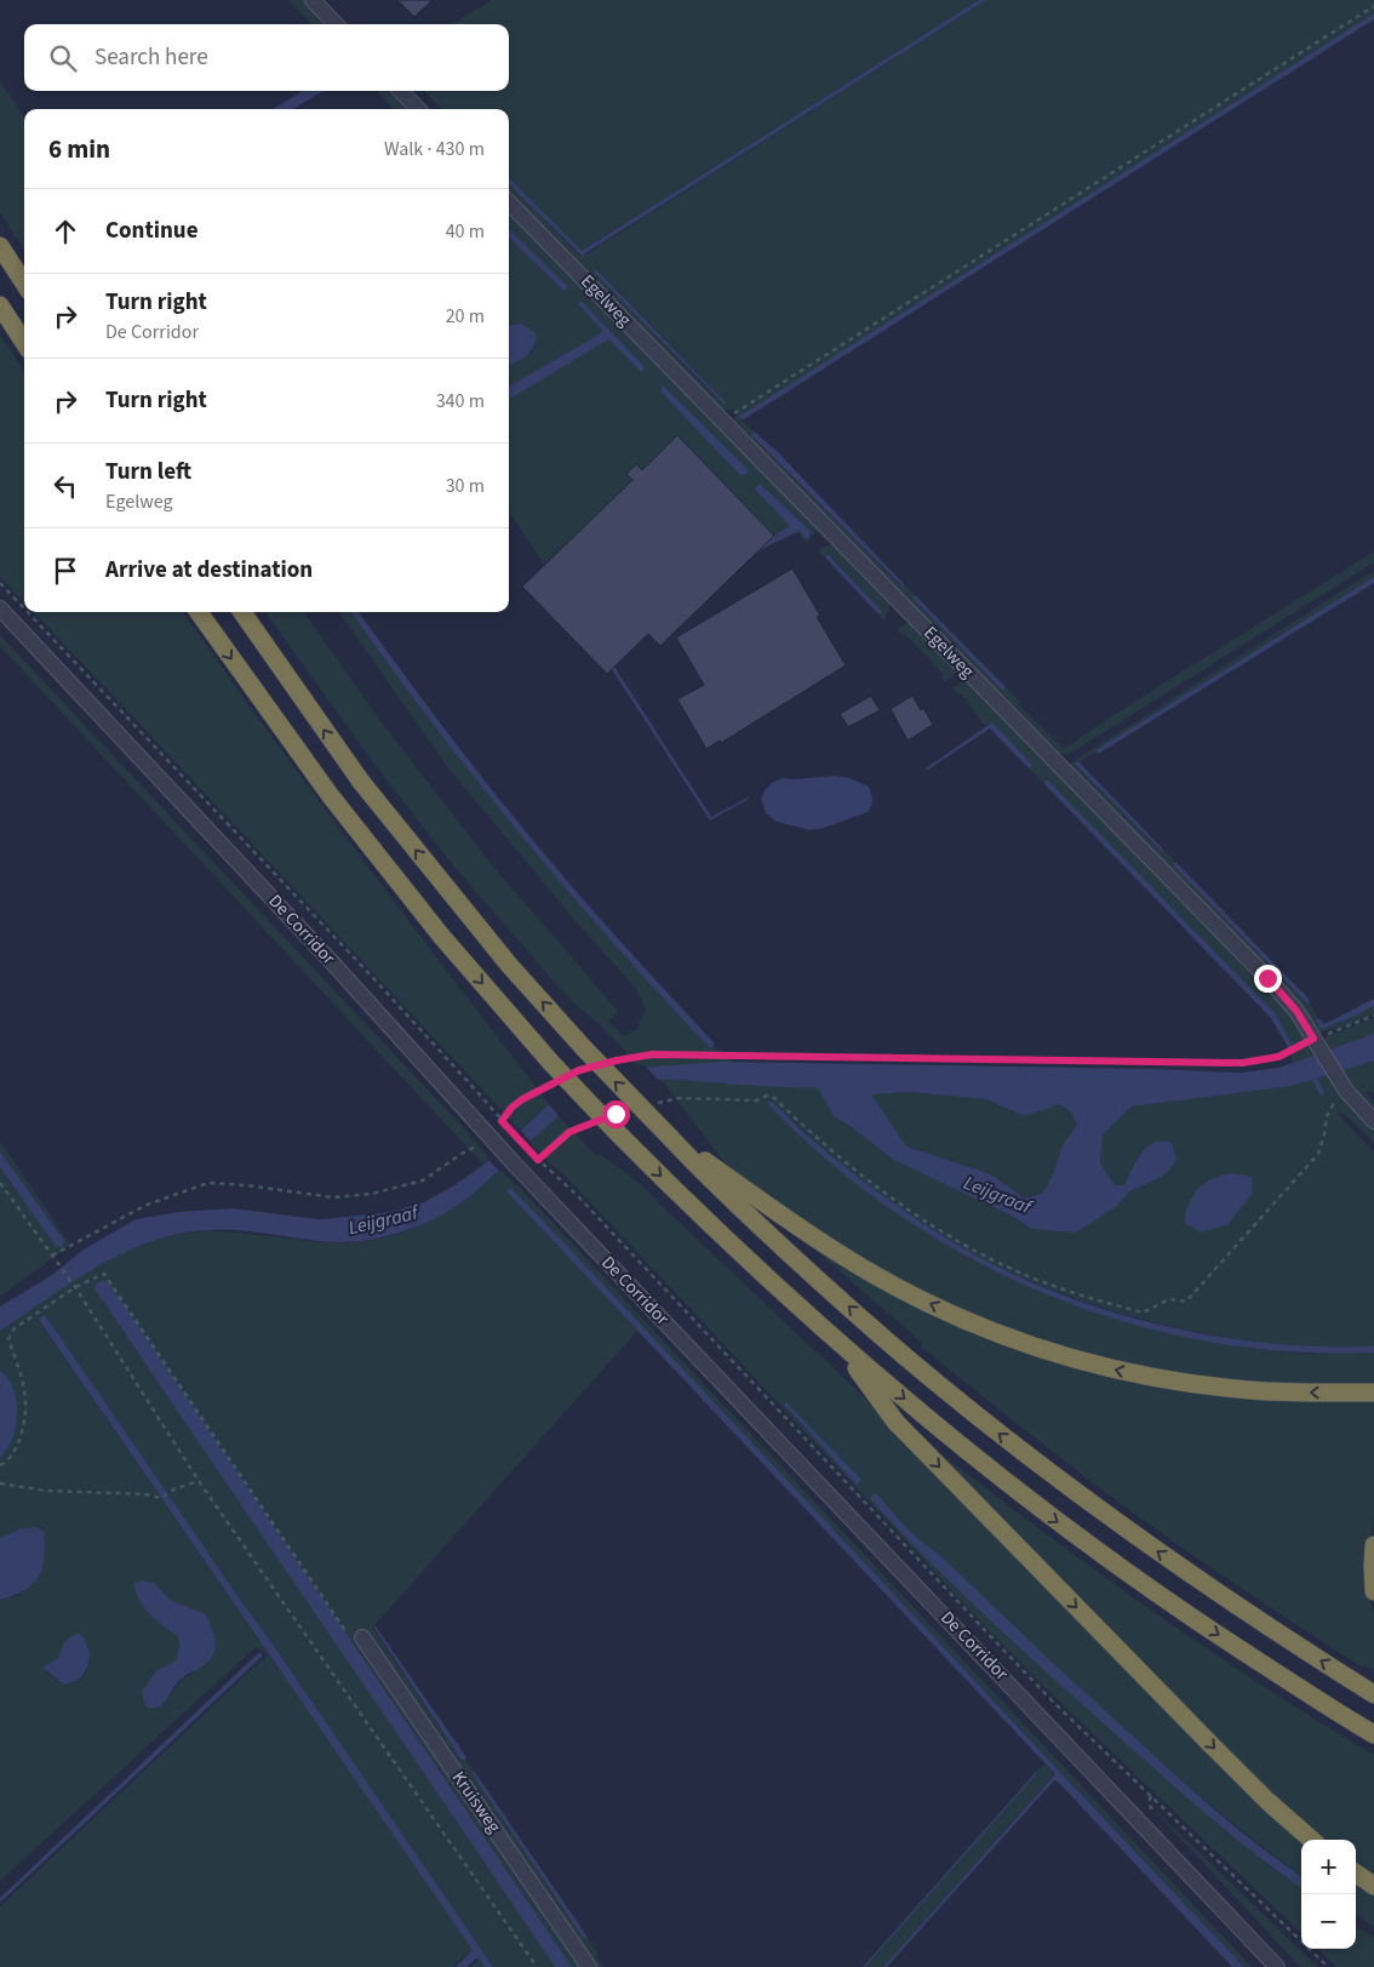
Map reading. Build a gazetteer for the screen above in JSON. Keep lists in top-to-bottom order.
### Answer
{
  "streets": {
    "street": ["Egelweg", "De Corridor", "Kruisweg"]
  },
  "water": ["Leijgraaf"],
  "page": {
    "search": "Search here",
    "heading": ["6 min", "Walk · 430 m"],
    "list": [
      ["Continue", "40 m"],
      ["Turn right", "De Corridor", "20 m"],
      ["Turn right", "340 m"],
      ["Turn left", "Egelweg", "30 m"],
      "Arrive at destination"
    ],
    "map_buttons": ["+", "−"]
  }
}
